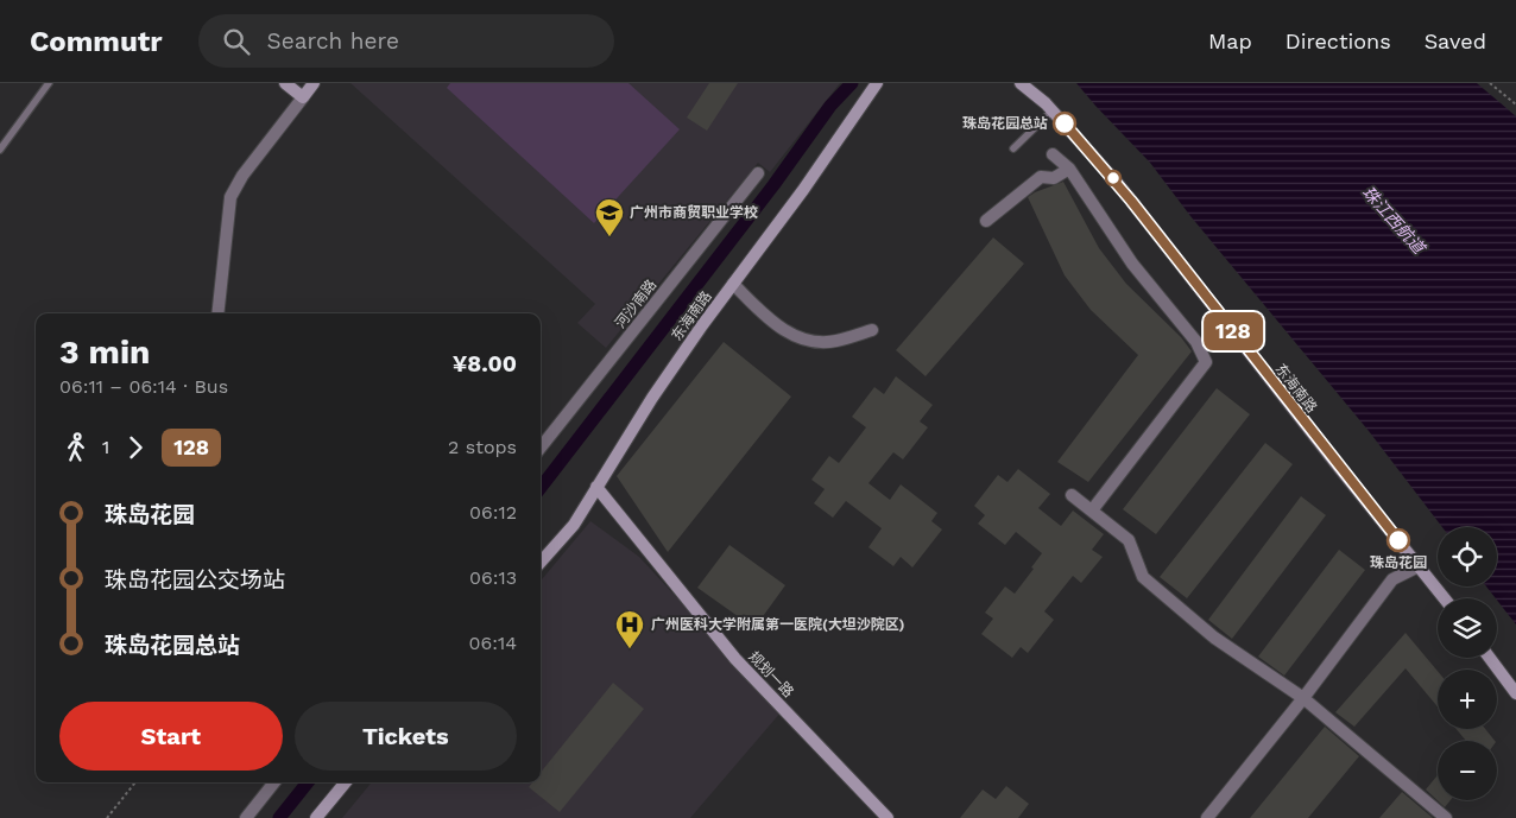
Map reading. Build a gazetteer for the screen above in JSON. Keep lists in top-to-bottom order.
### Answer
{
  "streets": {
    "street": ["河沙南路", "东海南路", "规划一路"]
  },
  "crossings": [
    ["东海南路", "规划一路"]
  ],
  "water": ["珠江西航道"],
  "places": {
    "other": ["珠岛花园总站", "珠岛花园"],
    "school or university": ["广州市商贸职业学校"],
    "hospital": ["广州医科大学附属第一医院(大坦沙院区)"]
  },
  "lines": ["bus line 128"],
  "page": {
    "header": "Commutr",
    "search": "Search here",
    "nav": ["Map", "Directions", "Saved"],
    "on_map": "128",
    "heading": ["3 min", "06:11 – 06:14 · Bus", "¥8.00"],
    "legs": ["1", "128", "2 stops"],
    "list": [
      {
        "name": "珠岛花园",
        "value": "06:12"
      },
      {
        "name": "珠岛花园公交场站",
        "value": "06:13"
      },
      {
        "name": "珠岛花园总站",
        "value": "06:14"
      }
    ],
    "map_buttons": ["+", "−"],
    "buttons": ["Start", "Tickets"]
  }
}
